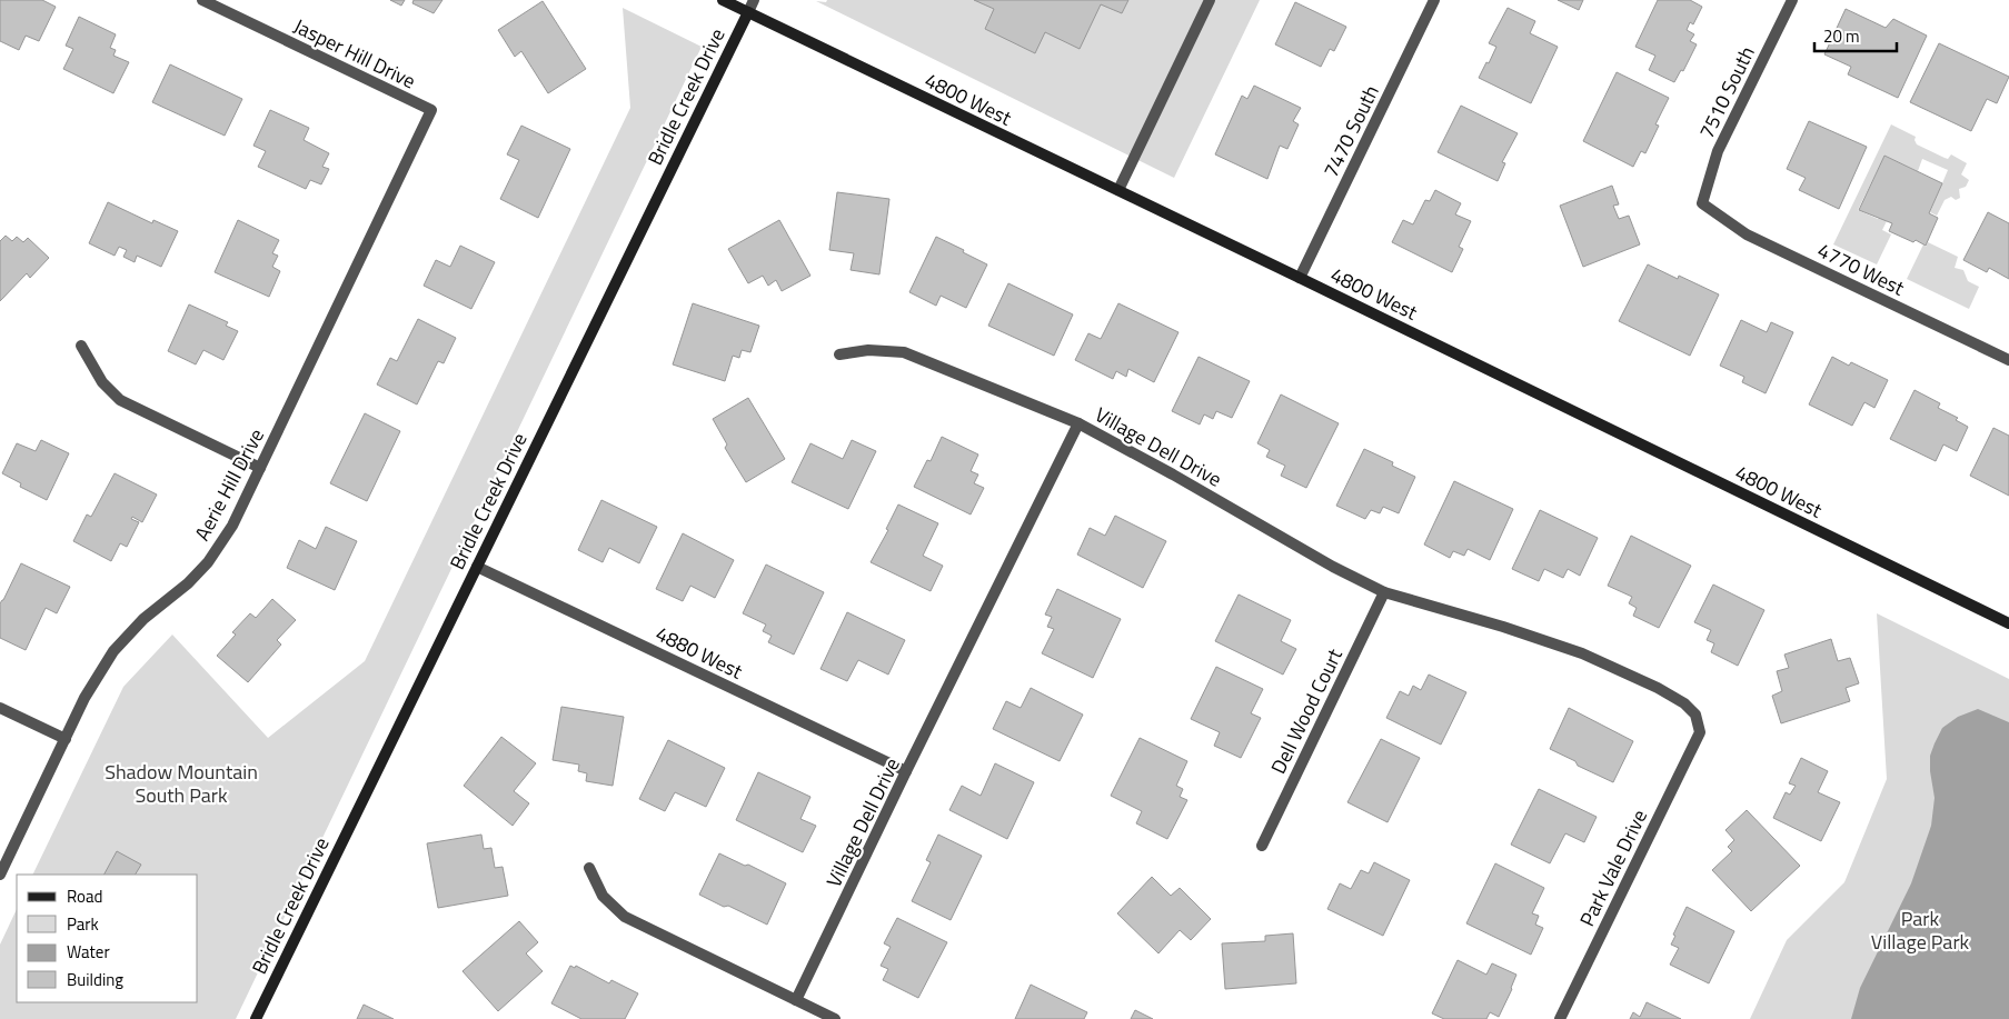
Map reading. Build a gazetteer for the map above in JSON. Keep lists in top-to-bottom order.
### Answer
{
  "streets": {
    "main road": ["Bridle Creek Drive", "4800 West"],
    "street": [
      "Jasper Hill Drive",
      "7510 South",
      "7470 South",
      "4770 West",
      "Village Dell Drive",
      "Aerie Hill Drive",
      "4880 West",
      "Dell Wood Court",
      "Park Vale Drive"
    ]
  },
  "crossings": [
    ["Jasper Hill Drive", "Aerie Hill Drive"],
    ["7510 South", "4770 West"],
    ["Bridle Creek Drive", "4800 West"],
    ["Bridle Creek Drive", "4880 West"],
    ["4800 West", "7470 South"],
    ["Village Dell Drive", "4880 West"],
    ["Village Dell Drive", "Dell Wood Court"],
    ["Village Dell Drive", "Park Vale Drive"]
  ],
  "parks": ["Shadow Mountain South Park", "Park Village Park"],
  "legend": [
    "Road",
    "Park",
    "Water",
    "Building"
  ],
  "scale_bar": "20 m"
}
